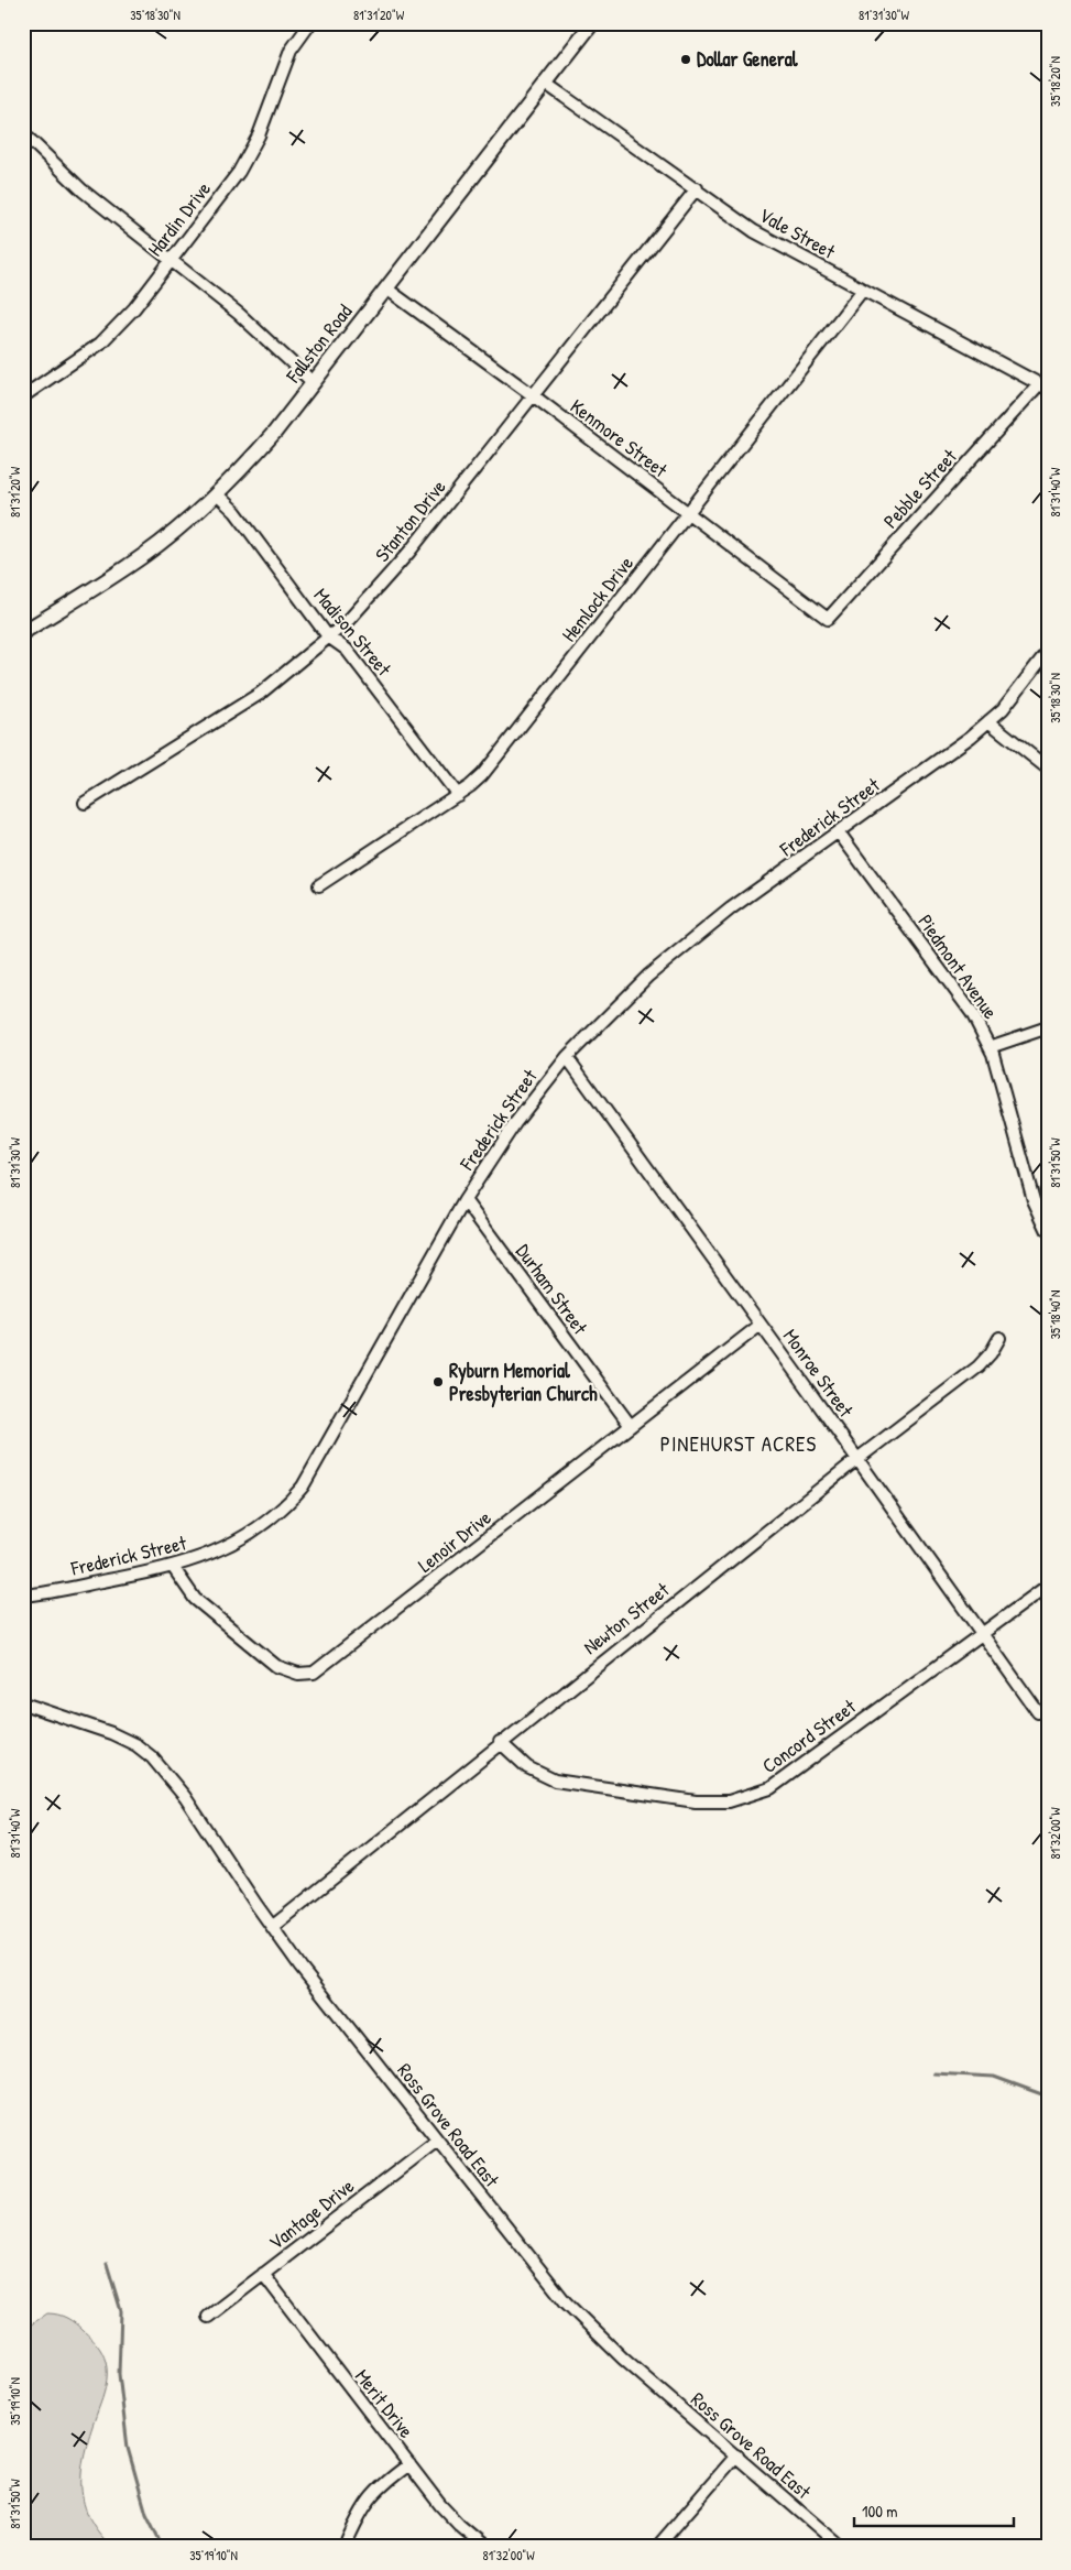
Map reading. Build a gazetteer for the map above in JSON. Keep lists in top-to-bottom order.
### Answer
{
  "streets": {
    "main road": ["Fallston Road"],
    "street": [
      "Hardin Drive",
      "Vale Street",
      "Kenmore Street",
      "Pebble Street",
      "Stanton Drive",
      "Hemlock Drive",
      "Madison Street",
      "Frederick Street",
      "Piedmont Avenue",
      "Durham Street",
      "Monroe Street",
      "Lenoir Drive",
      "Newton Street",
      "Concord Street",
      "Ross Grove Road East",
      "Vantage Drive",
      "Merit Drive"
    ]
  },
  "crossings": [
    ["Vale Street", "Fallston Road"],
    ["Vale Street", "Pebble Street"],
    ["Vale Street", "Stanton Drive"],
    ["Vale Street", "Hemlock Drive"],
    ["Fallston Road", "Kenmore Street"],
    ["Fallston Road", "Madison Street"],
    ["Kenmore Street", "Pebble Street"],
    ["Kenmore Street", "Stanton Drive"],
    ["Kenmore Street", "Hemlock Drive"],
    ["Stanton Drive", "Madison Street"],
    ["Hemlock Drive", "Madison Street"],
    ["Frederick Street", "Piedmont Avenue"],
    ["Frederick Street", "Durham Street"],
    ["Frederick Street", "Monroe Street"],
    ["Frederick Street", "Lenoir Drive"],
    ["Durham Street", "Lenoir Drive"],
    ["Monroe Street", "Lenoir Drive"],
    ["Monroe Street", "Newton Street"],
    ["Monroe Street", "Concord Street"],
    ["Newton Street", "Concord Street"],
    ["Newton Street", "Ross Grove Road East"],
    ["Ross Grove Road East", "Vantage Drive"],
    ["Vantage Drive", "Merit Drive"]
  ],
  "districts": ["PINEHURST ACRES"],
  "places": ["Dollar General", "Ryburn Memorial Presbyterian Church"],
  "scale_bar": "100 m",
  "coordinates": [
    "35°18'30\"N",
    "81°31'20\"W",
    "81°31'30\"W",
    "35°18'20\"N",
    "81°31'40\"W",
    "81°31'50\"W",
    "35°18'40\"N",
    "81°32'00\"W",
    "35°19'10\"N"
  ]
}
